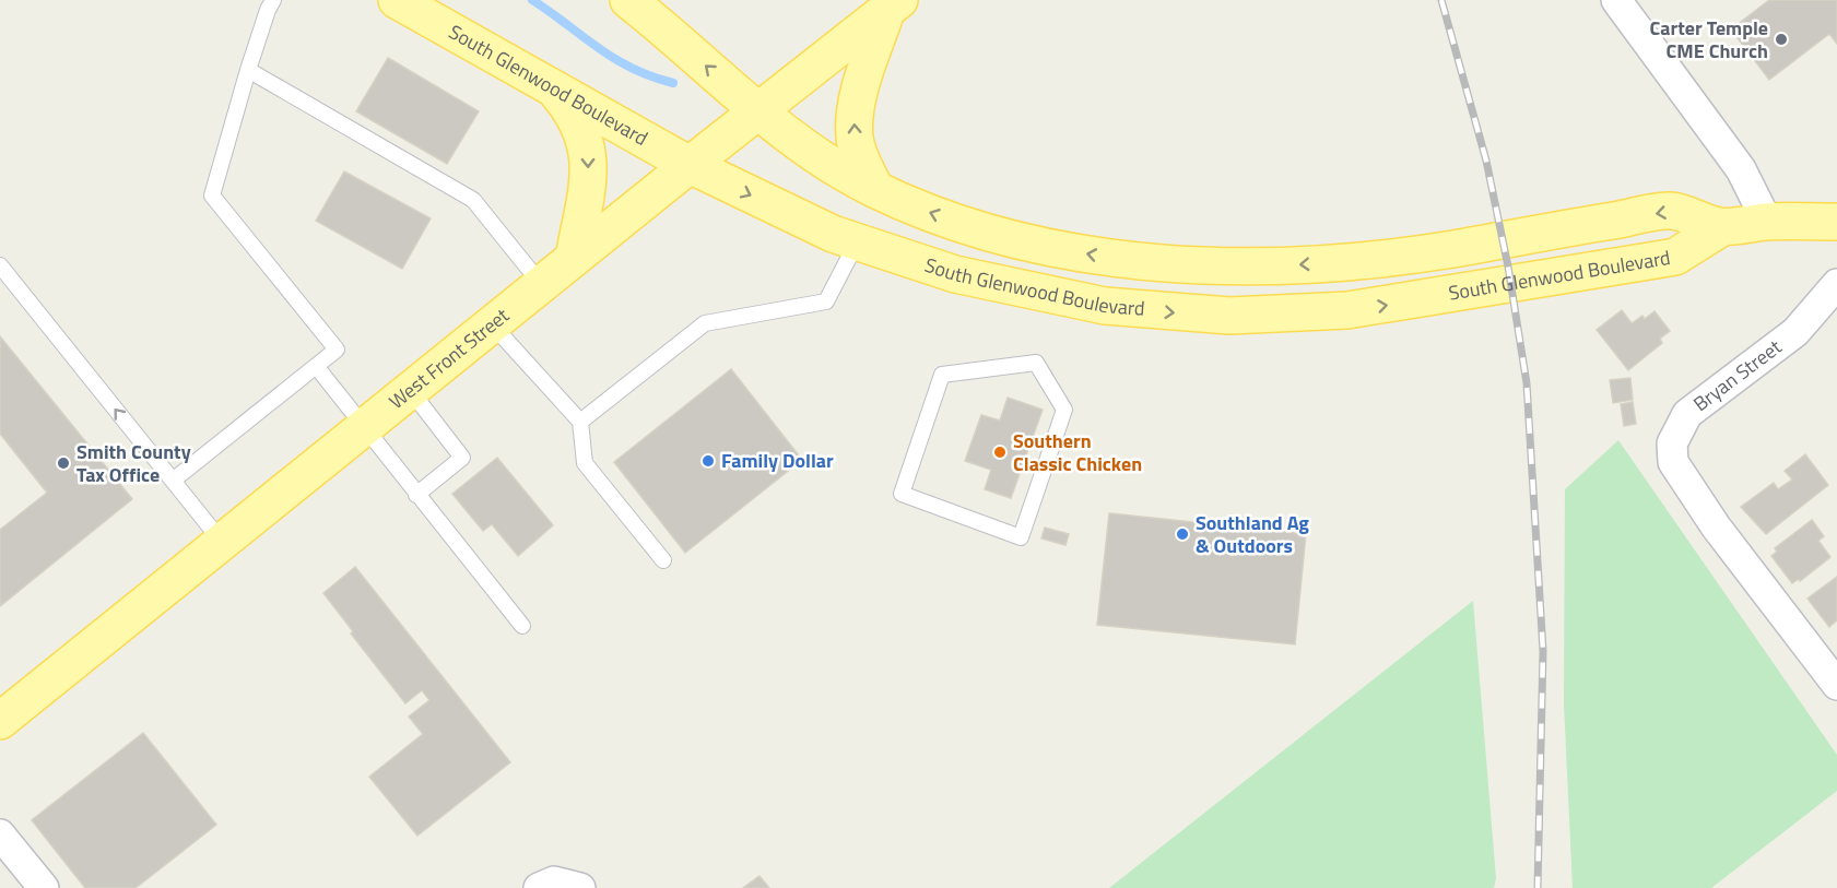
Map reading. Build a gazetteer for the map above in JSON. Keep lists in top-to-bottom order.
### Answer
{
  "streets": {
    "main road": ["South Glenwood Boulevard", "West Front Street"],
    "street": ["Bryan Street"]
  },
  "crossings": [
    ["South Glenwood Boulevard", "West Front Street"]
  ],
  "places": [
    "Carter Temple CME Church",
    "Southern Classic Chicken",
    "Family Dollar",
    "Smith County Tax Office",
    "Southland Ag & Outdoors"
  ]
}
